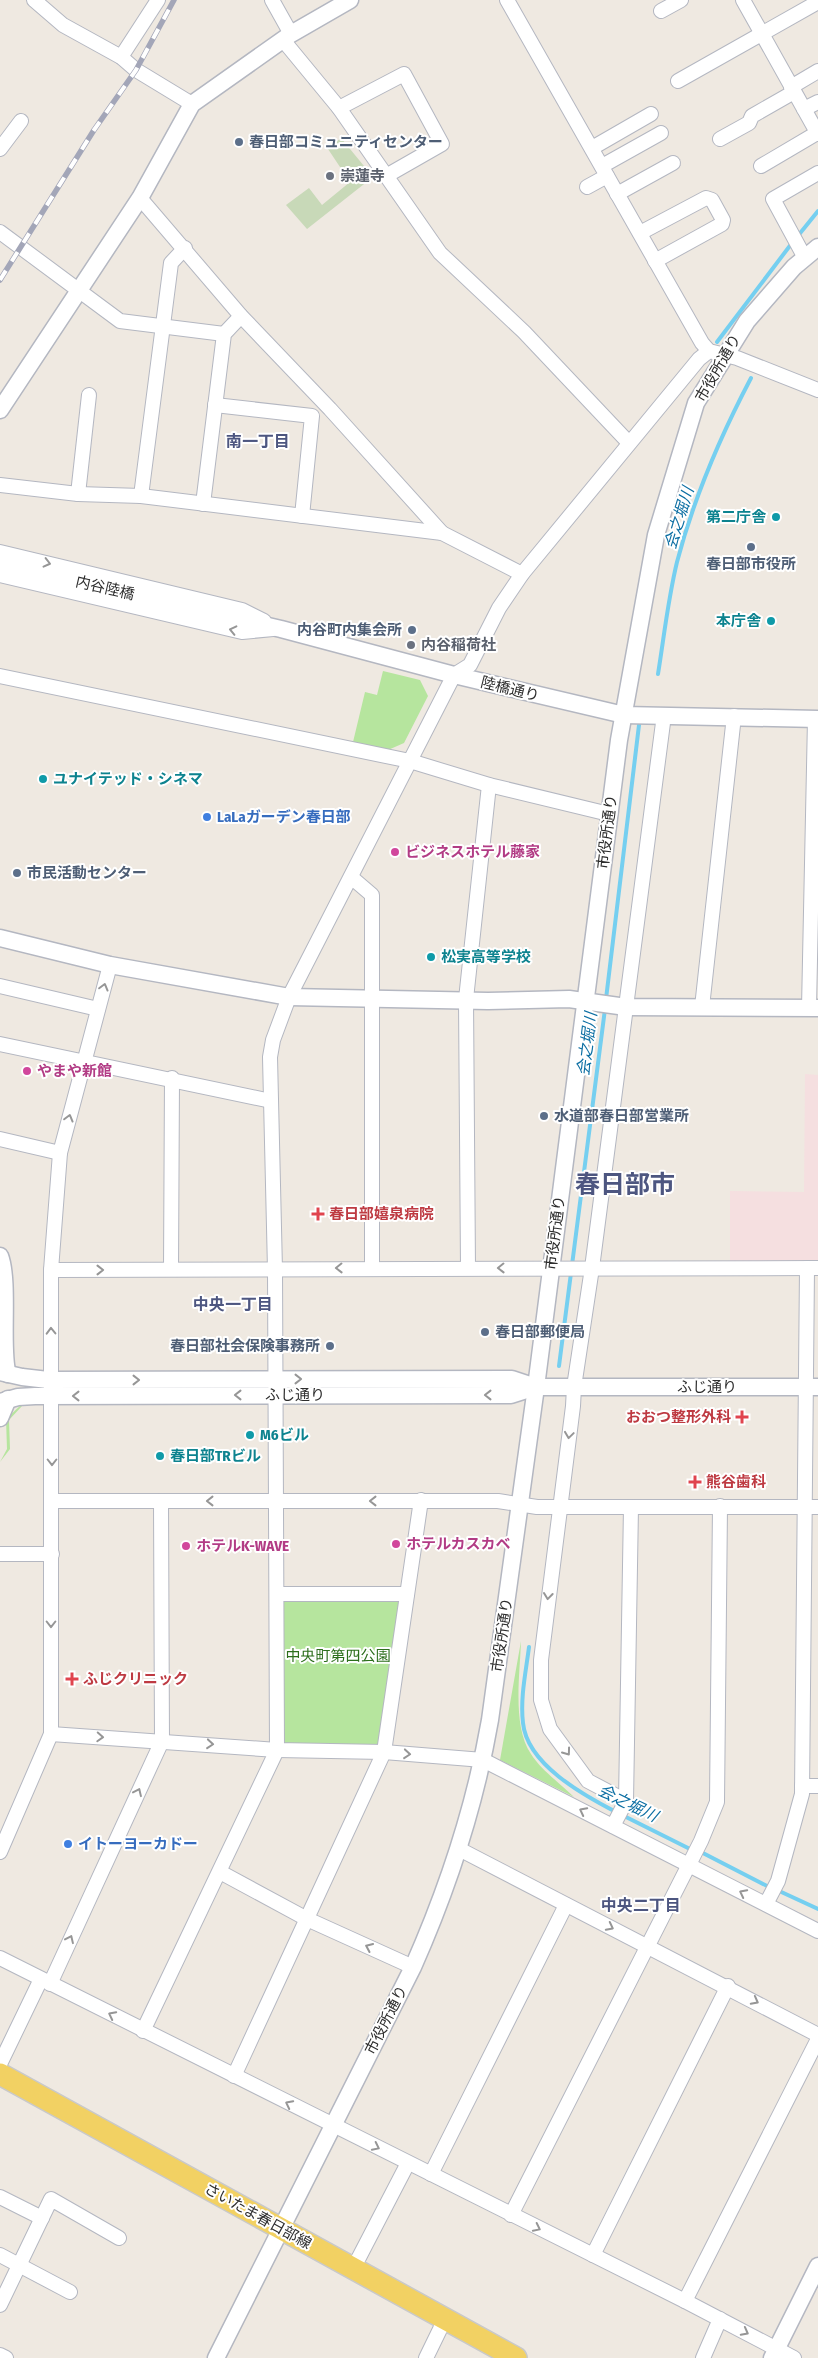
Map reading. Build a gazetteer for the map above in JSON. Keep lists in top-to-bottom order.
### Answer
{
  "streets": {
    "main road": ["さいたま春日部線"],
    "street": [
      "市役所通り",
      "内谷陸橋",
      "陸橋通り",
      "ふじ通り"
    ]
  },
  "crossings": [
    ["市役所通り", "陸橋通り"],
    ["市役所通り", "ふじ通り"],
    ["市役所通り", "さいたま春日部線"],
    ["内谷陸橋", "陸橋通り"]
  ],
  "districts": [
    "南一丁目",
    "春日部市",
    "中央一丁目",
    "中央二丁目"
  ],
  "water": ["会之堀川"],
  "parks": ["中央町第四公園"],
  "places": {
    "other": [
      "春日部コミュニティセンター",
      "崇蓮寺",
      "第二庁舎",
      "春日部市役所",
      "本庁舎",
      "内谷町内集会所",
      "内谷稲荷社",
      "ユナイテッド・シネマ",
      "LaLaガーデン春日部",
      "ビジネスホテル藤家",
      "市民活動センター",
      "松実高等学校",
      "やまや新館",
      "水道部春日部営業所",
      "春日部郵便局",
      "春日部社会保険事務所",
      "M6ビル",
      "春日部TRビル",
      "ホテルカスカベ",
      "ホテルK-WAVE",
      "イトーヨーカドー"
    ],
    "health": [
      "春日部嬉泉病院",
      "おおつ整形外科",
      "熊谷歯科",
      "ふじクリニック"
    ]
  }
}
